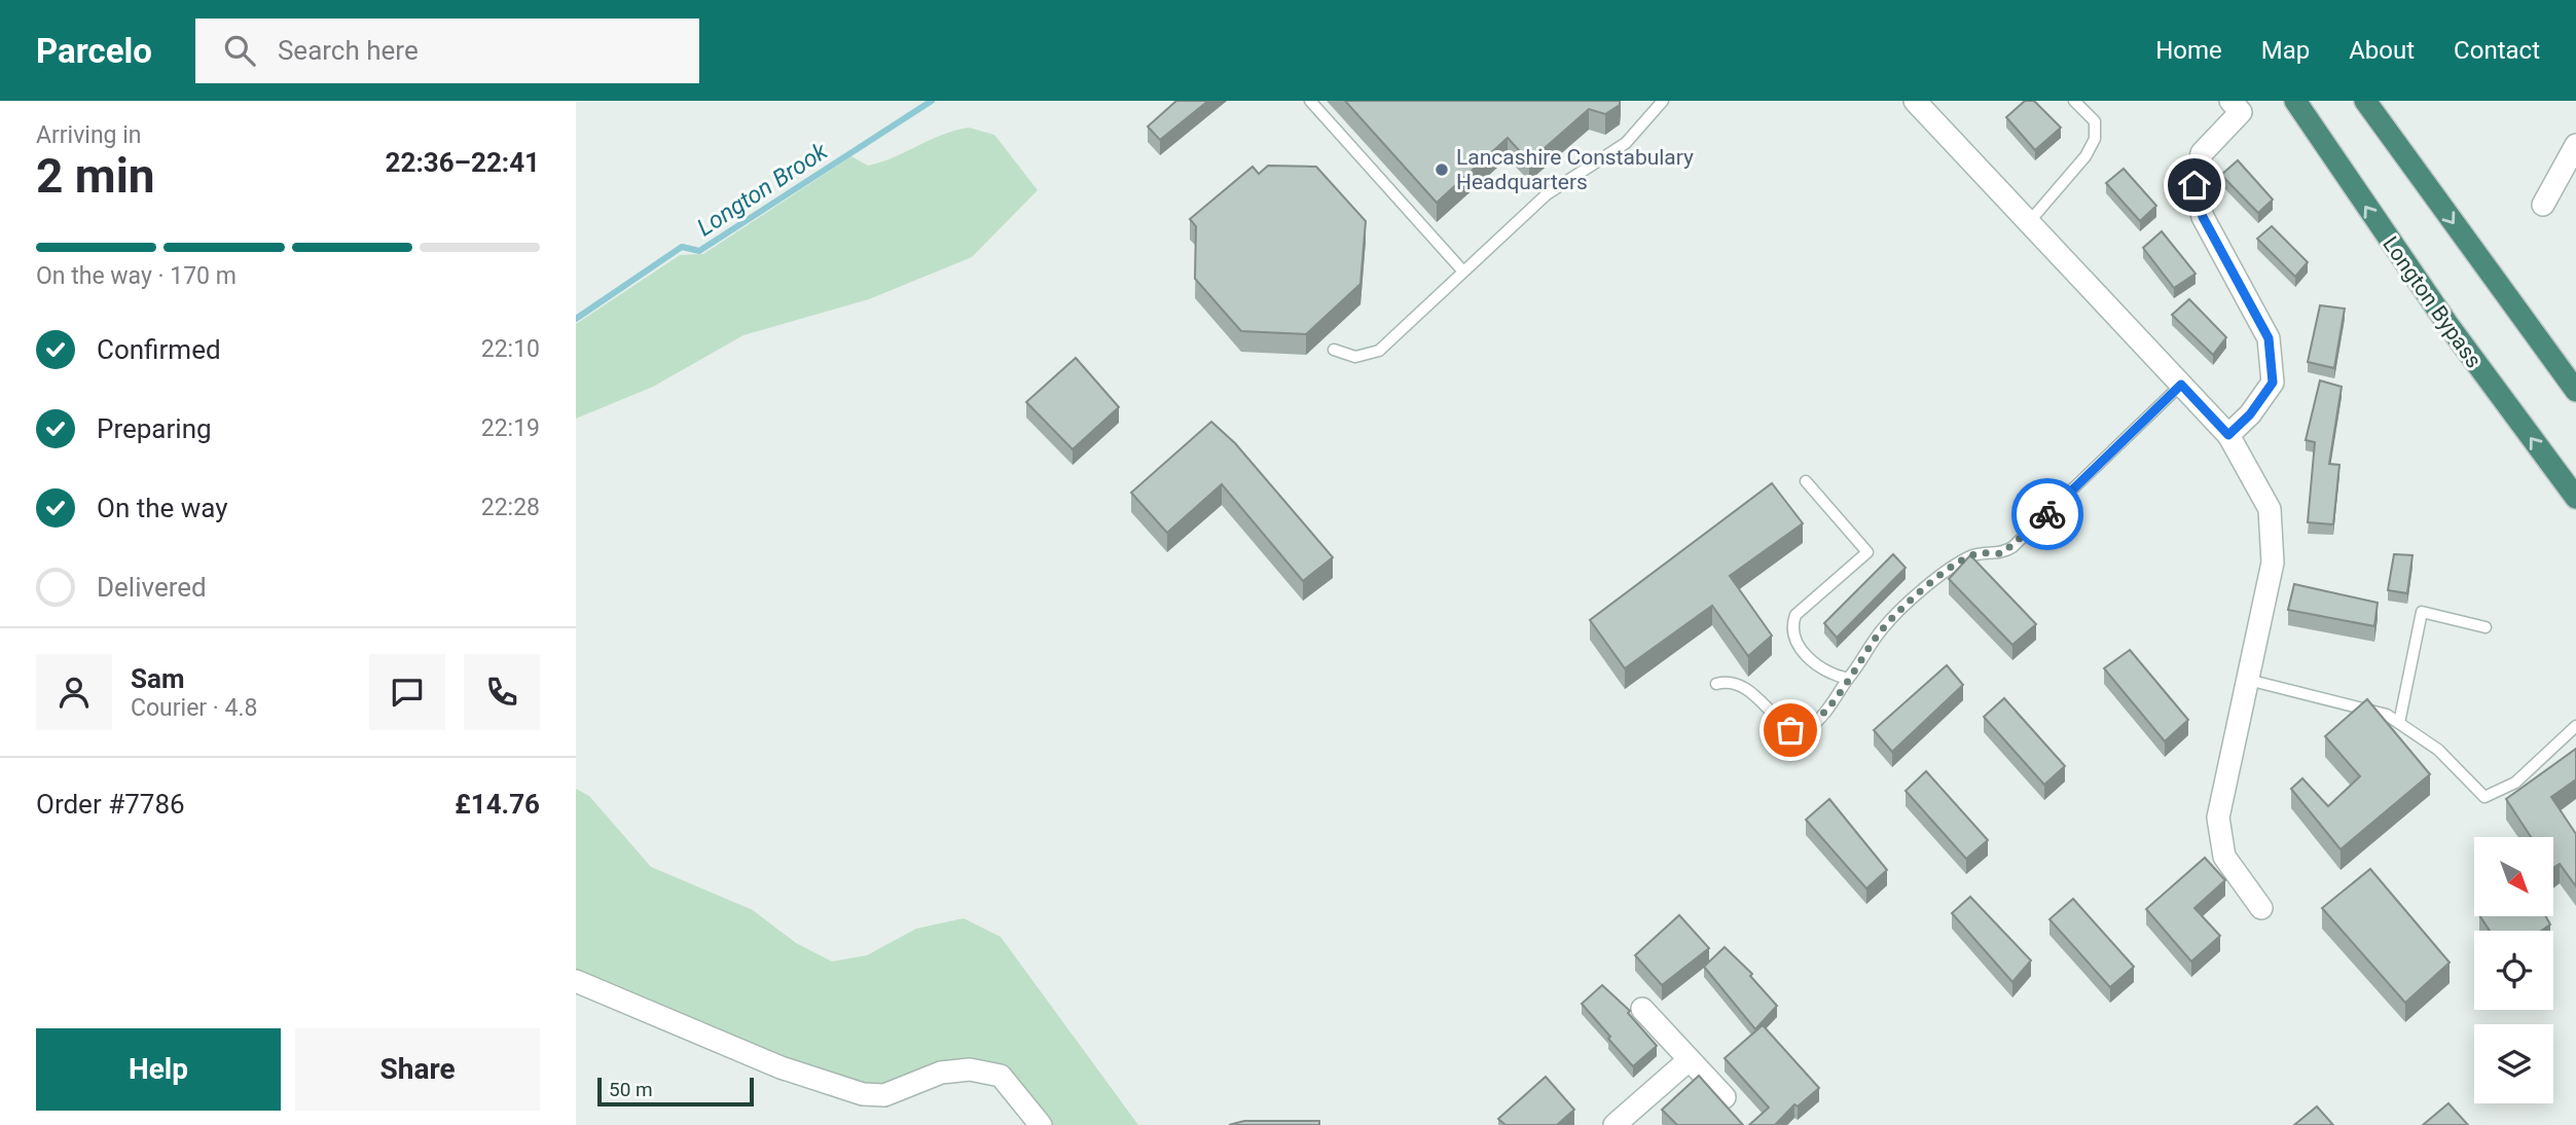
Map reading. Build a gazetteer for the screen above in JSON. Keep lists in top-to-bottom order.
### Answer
{
  "streets": {
    "highway": ["Longton Bypass"]
  },
  "water": ["Longton Brook"],
  "places": ["Lancashire Constabulary Headquarters"],
  "scale_bar": "50 m",
  "north": "bottom right",
  "page": {
    "header": "Parcelo",
    "search": "Search here",
    "nav": [
      "Home",
      "Map",
      "About",
      "Contact"
    ],
    "heading": ["2 min", "Arriving in", "22:36–22:41"],
    "panel": [
      "Sam",
      "Courier · 4.8",
      "Order #7786",
      "£14.76"
    ],
    "bar": "On the way · 170 m",
    "list": [
      ["Confirmed", "22:10"],
      ["Preparing", "22:19"],
      ["On the way", "22:28"],
      "Delivered"
    ],
    "buttons": ["Help", "Share"],
    "scale": "50 m"
  }
}
